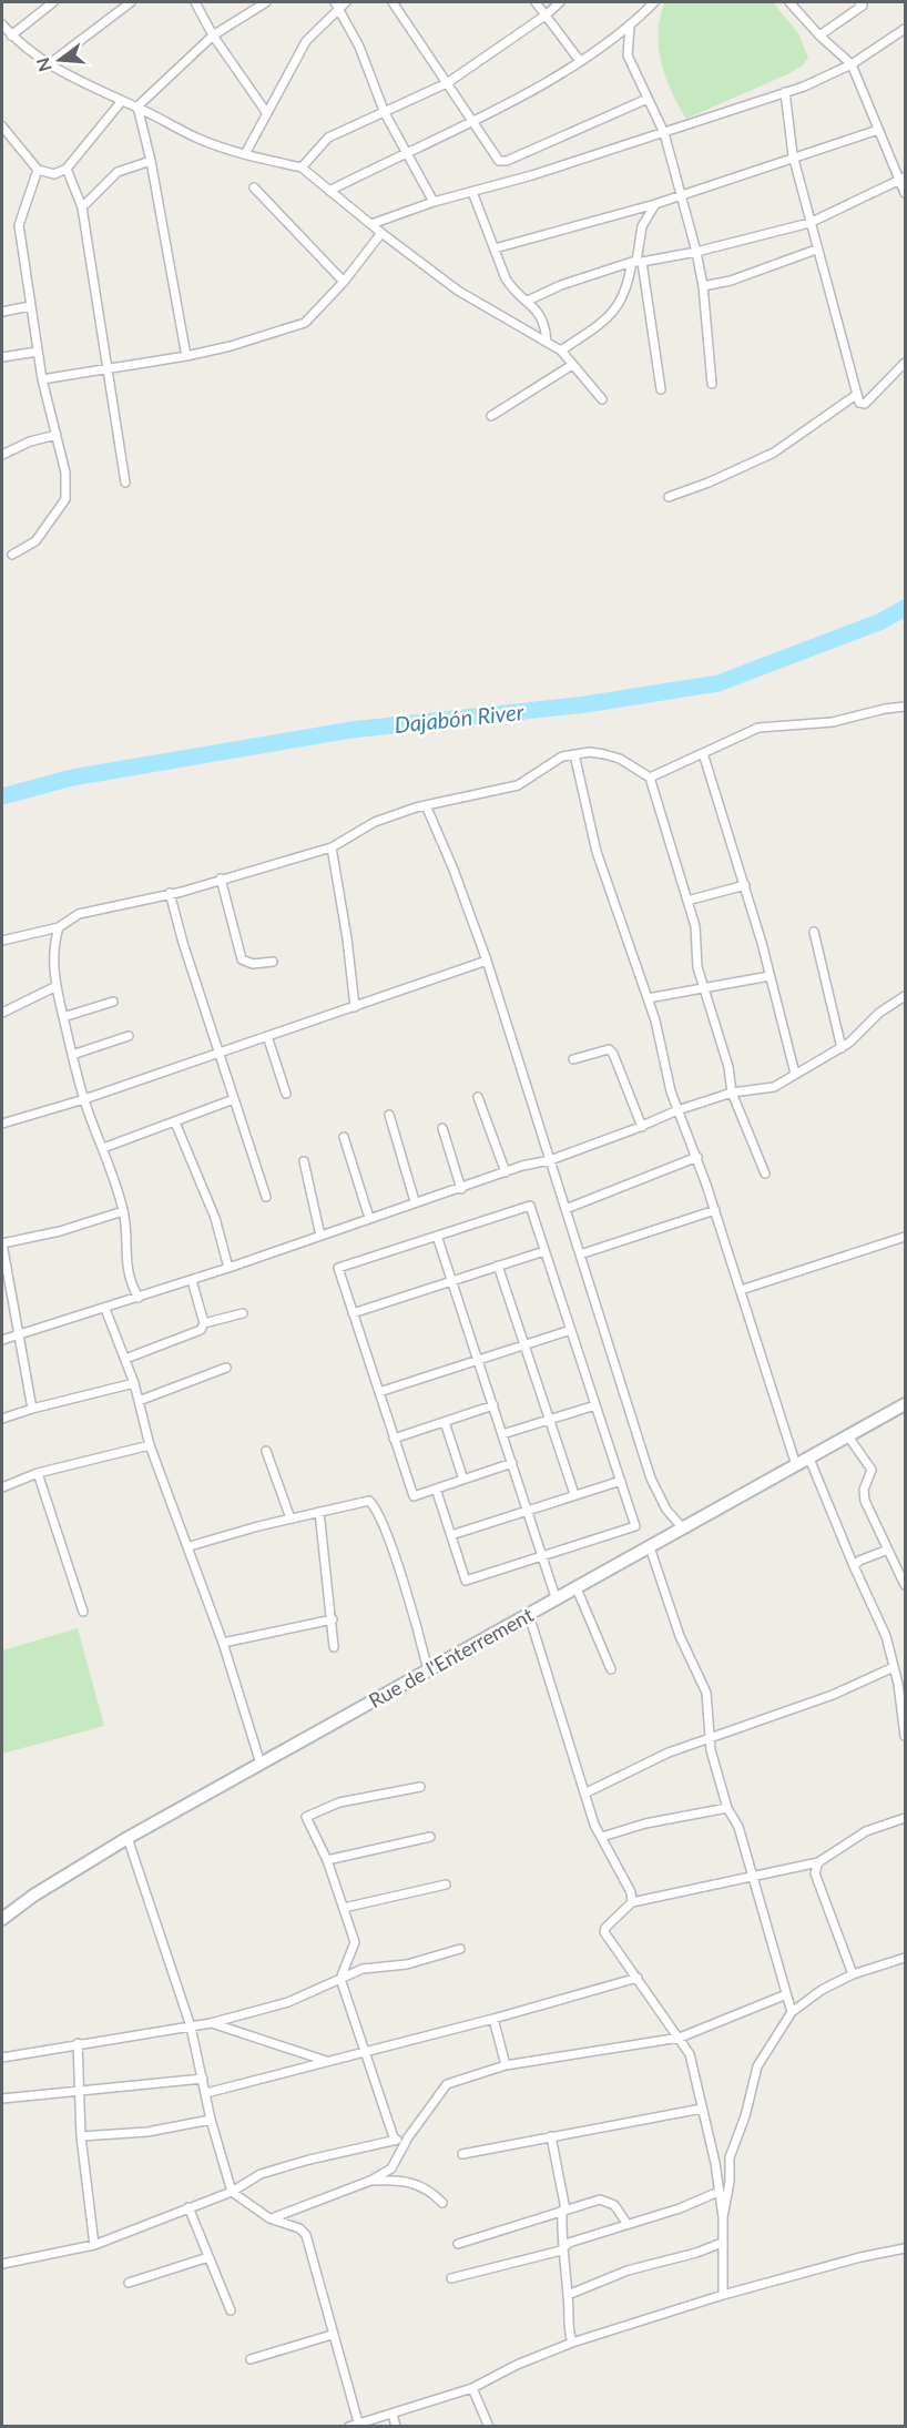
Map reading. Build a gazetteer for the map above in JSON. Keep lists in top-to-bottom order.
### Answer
{
  "streets": {
    "street": ["Rue de l'Enterrement"]
  },
  "water": ["Dajabón River"],
  "north": "left"
}
